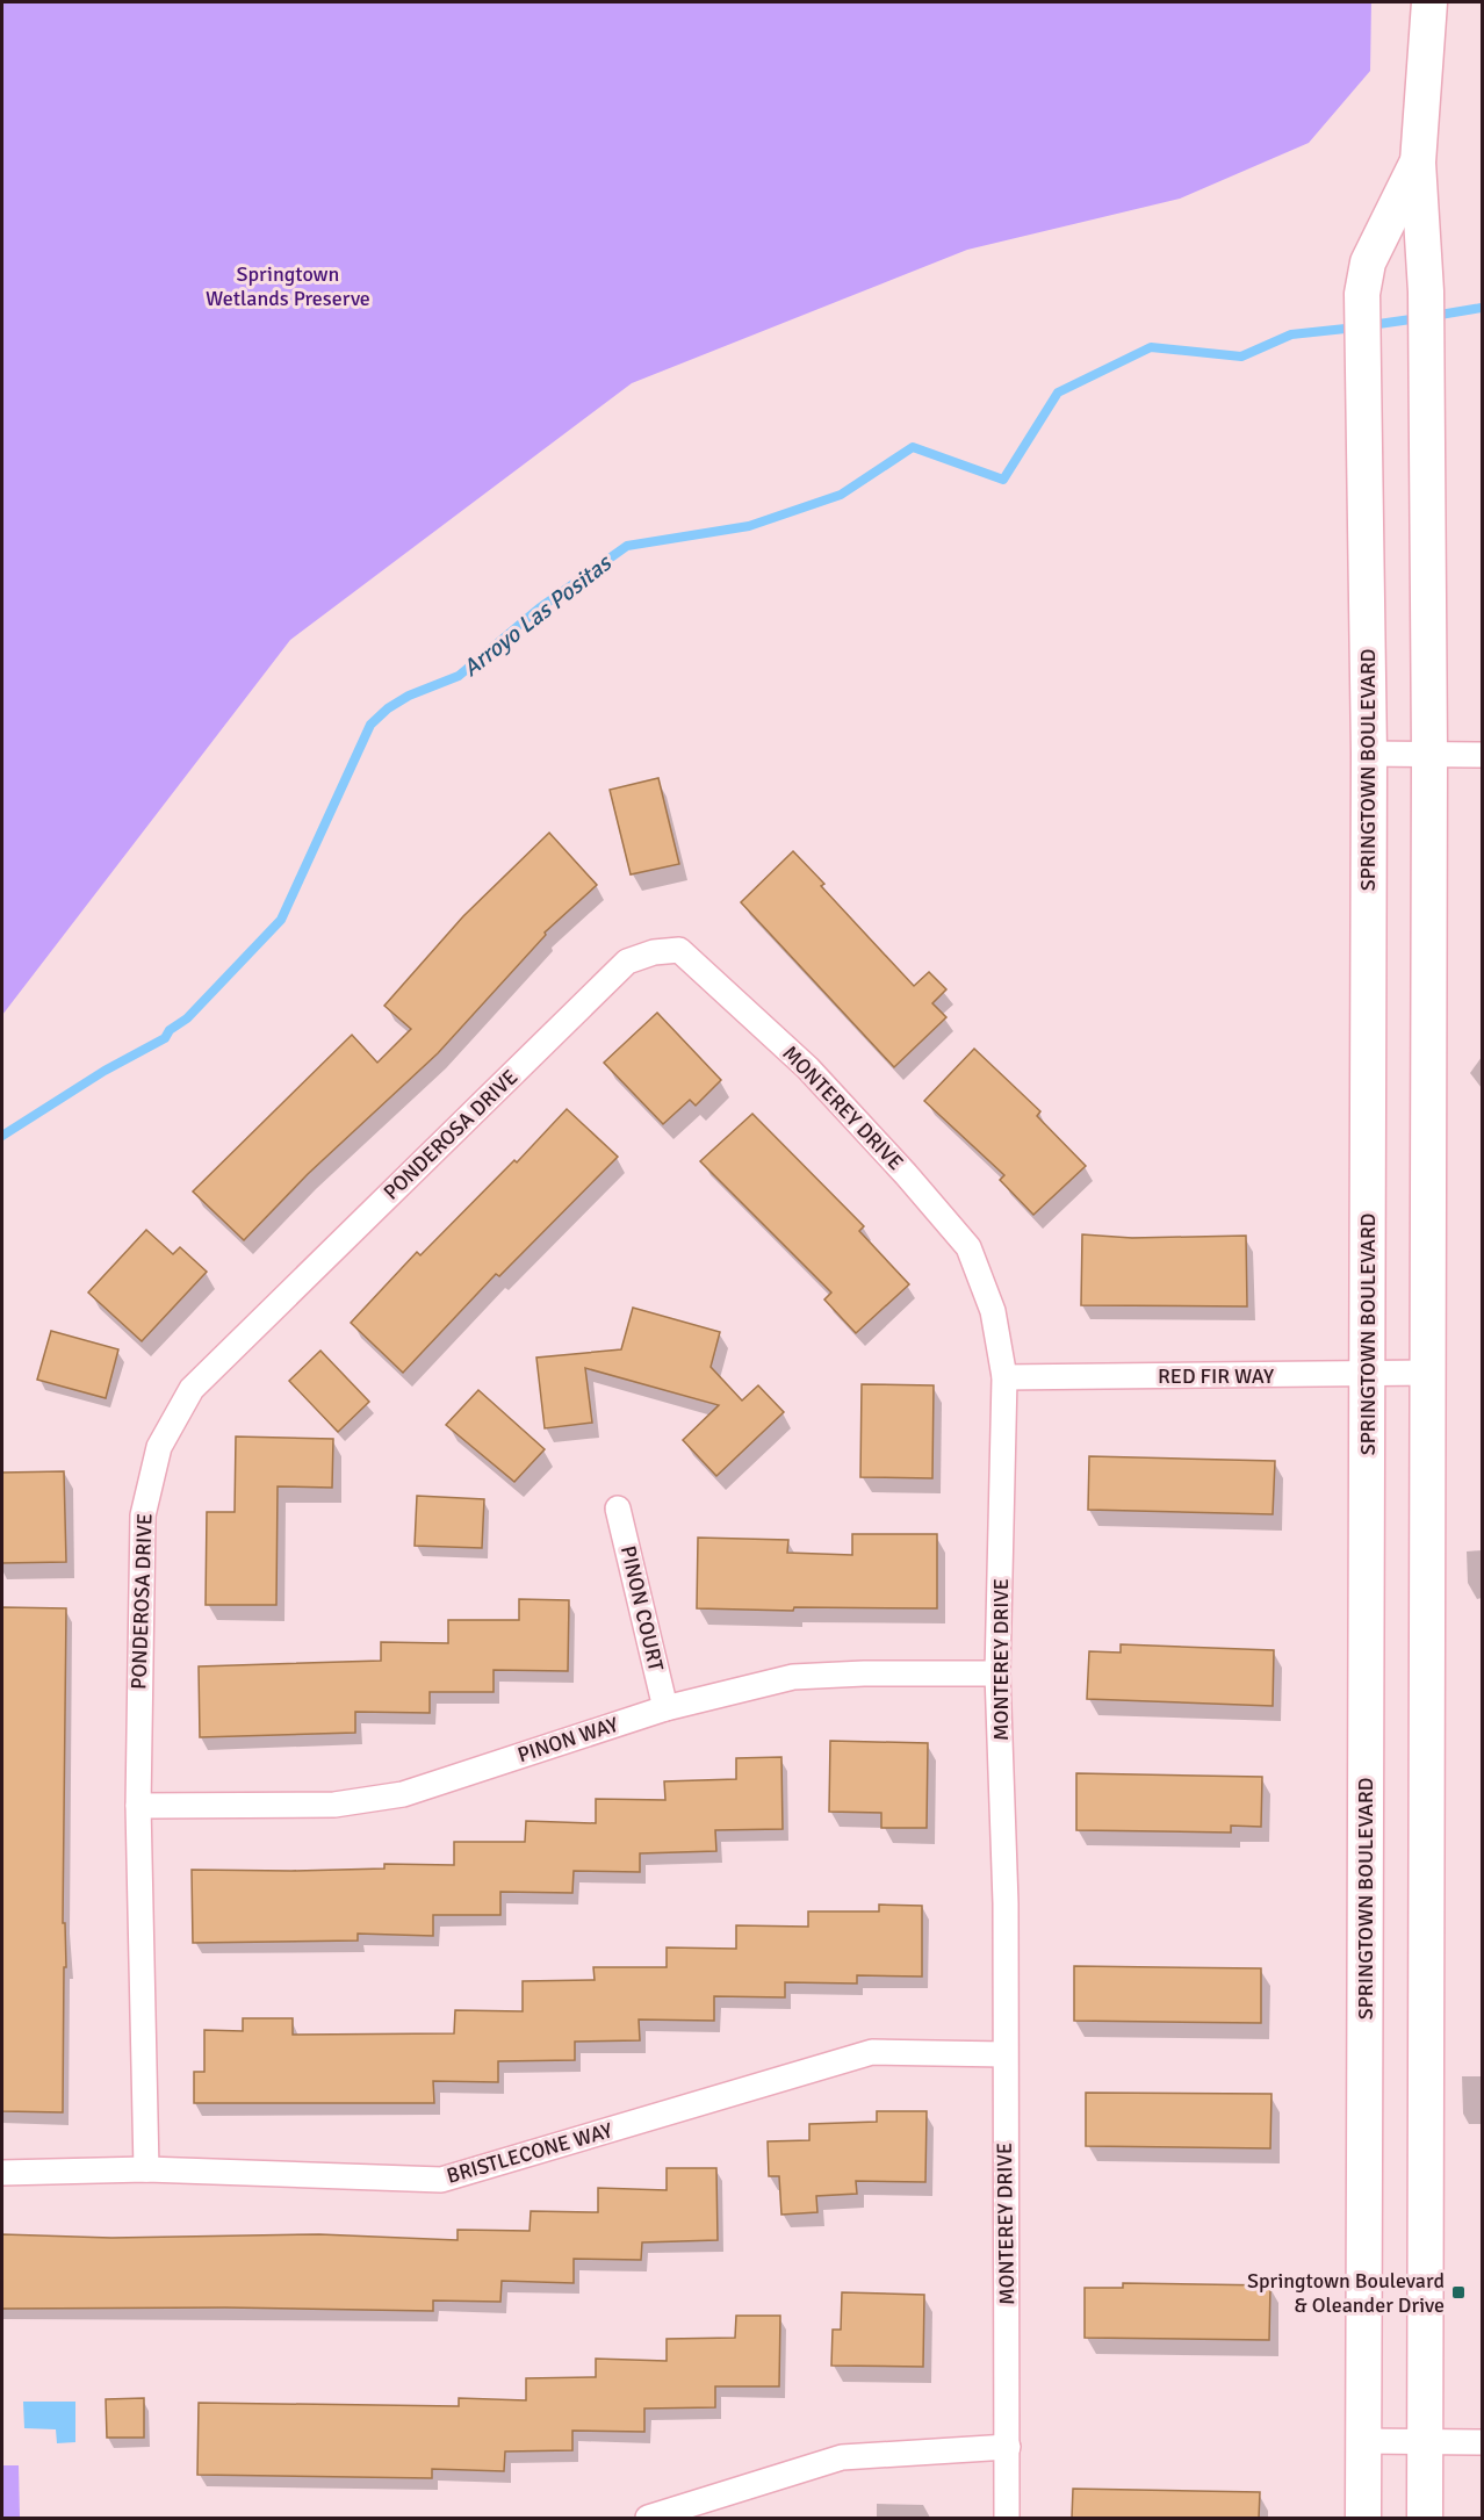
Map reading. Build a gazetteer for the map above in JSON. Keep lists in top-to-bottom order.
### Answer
{
  "streets": {
    "street": [
      "SPRINGTOWN BOULEVARD",
      "MONTEREY DRIVE",
      "PONDEROSA DRIVE",
      "RED FIR WAY",
      "PINON COURT",
      "PINON WAY",
      "BRISTLECONE WAY"
    ]
  },
  "crossings": [
    ["SPRINGTOWN BOULEVARD", "RED FIR WAY"],
    ["MONTEREY DRIVE", "PONDEROSA DRIVE"],
    ["MONTEREY DRIVE", "RED FIR WAY"],
    ["MONTEREY DRIVE", "PINON WAY"],
    ["MONTEREY DRIVE", "BRISTLECONE WAY"],
    ["PONDEROSA DRIVE", "PINON WAY"],
    ["PONDEROSA DRIVE", "BRISTLECONE WAY"],
    ["PINON COURT", "PINON WAY"]
  ],
  "water": ["Arroyo Las Positas"],
  "parks": ["Springtown Wetlands Preserve"],
  "places": {
    "transit": ["Springtown Boulevard & Oleander Drive"]
  }
}
